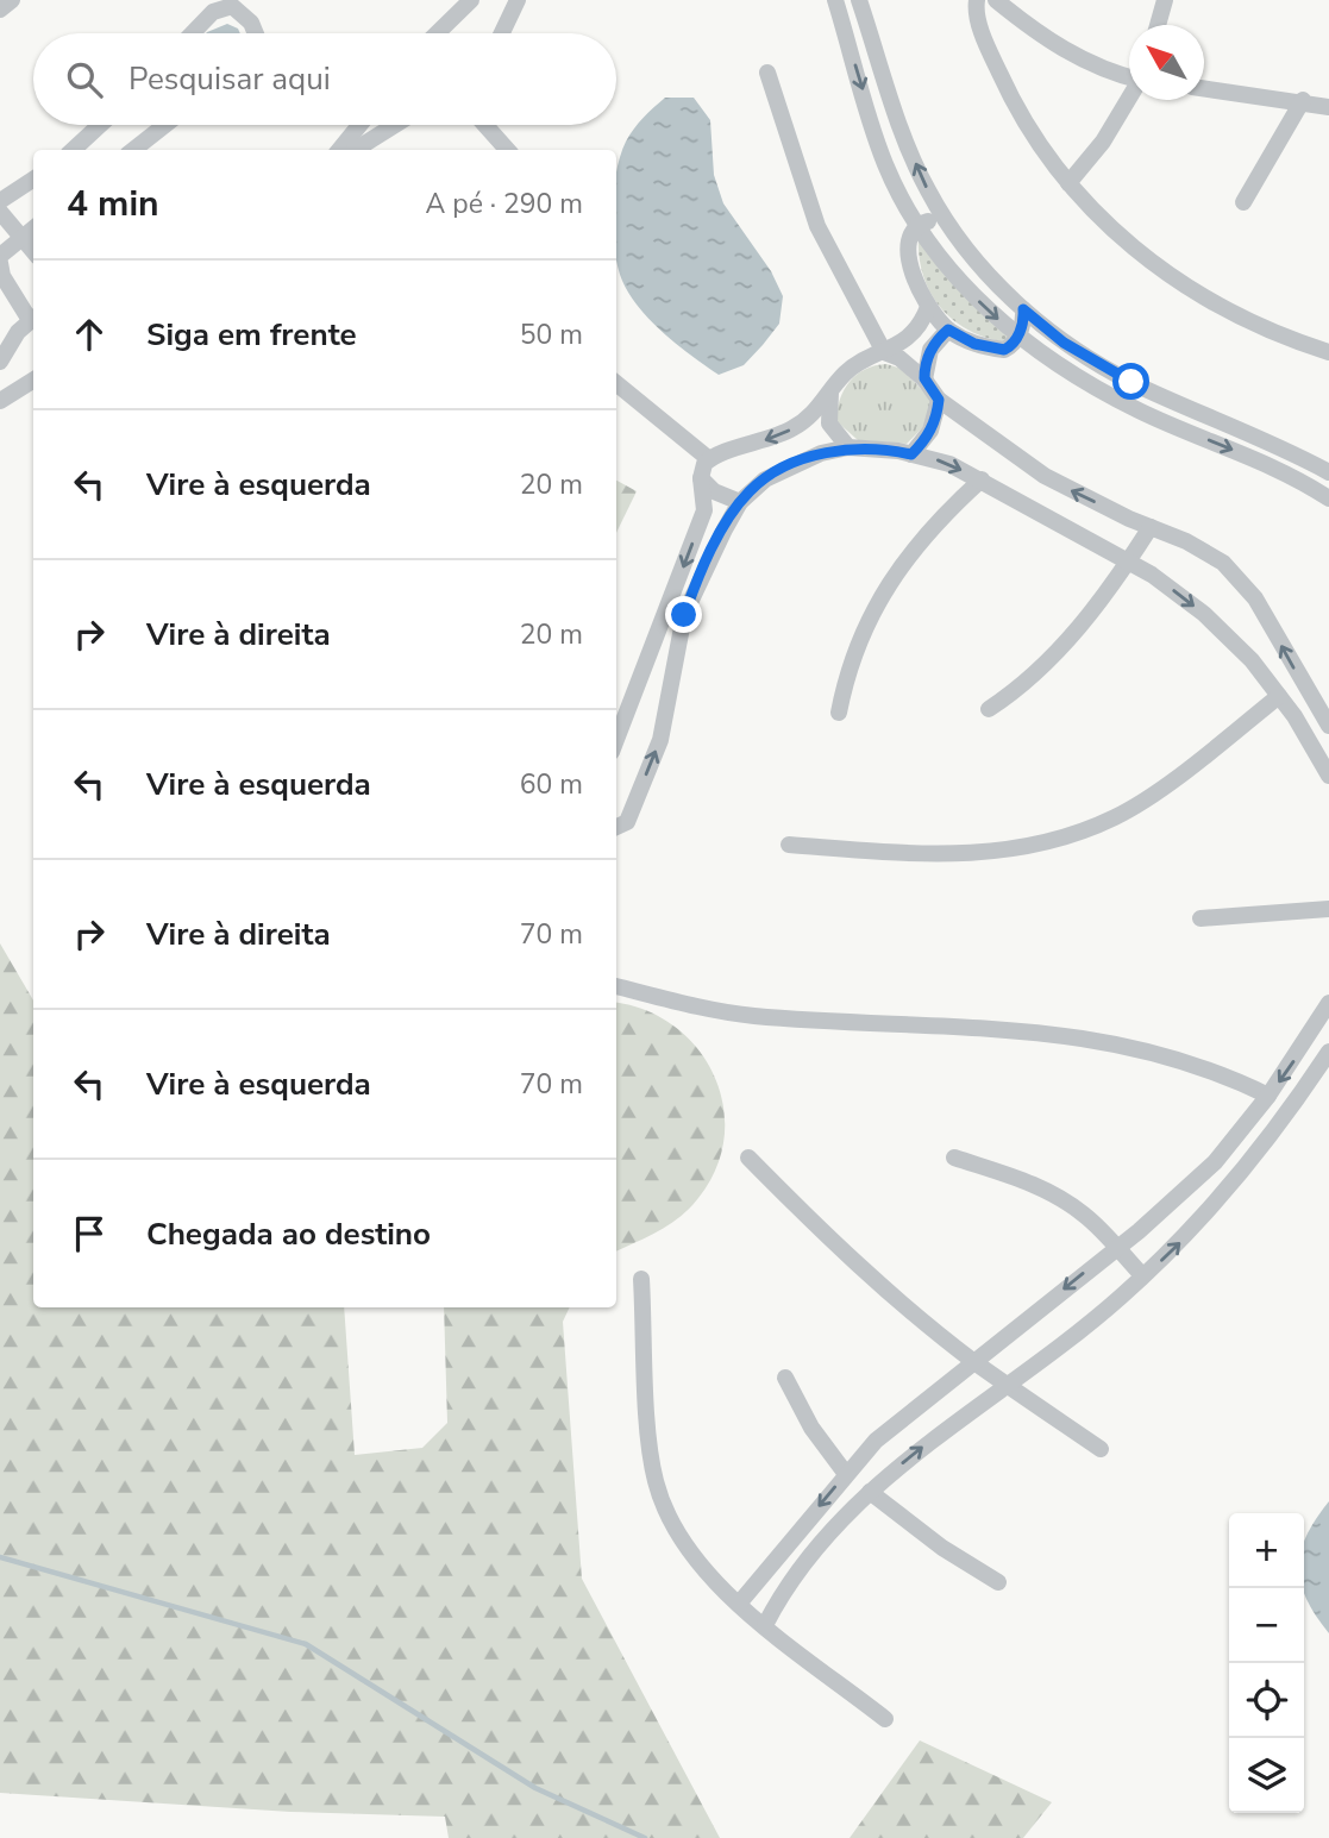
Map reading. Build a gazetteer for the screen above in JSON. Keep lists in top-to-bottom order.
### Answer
{
  "north": "top left",
  "page": {
    "search": "Pesquisar aqui",
    "heading": ["4 min", "A pé · 290 m"],
    "list": [
      ["Siga em frente", "50 m"],
      ["Vire à esquerda", "20 m"],
      ["Vire à direita", "20 m"],
      ["Vire à esquerda", "60 m"],
      ["Vire à direita", "70 m"],
      ["Vire à esquerda", "70 m"],
      "Chegada ao destino"
    ],
    "map_buttons": ["+", "−"]
  }
}
